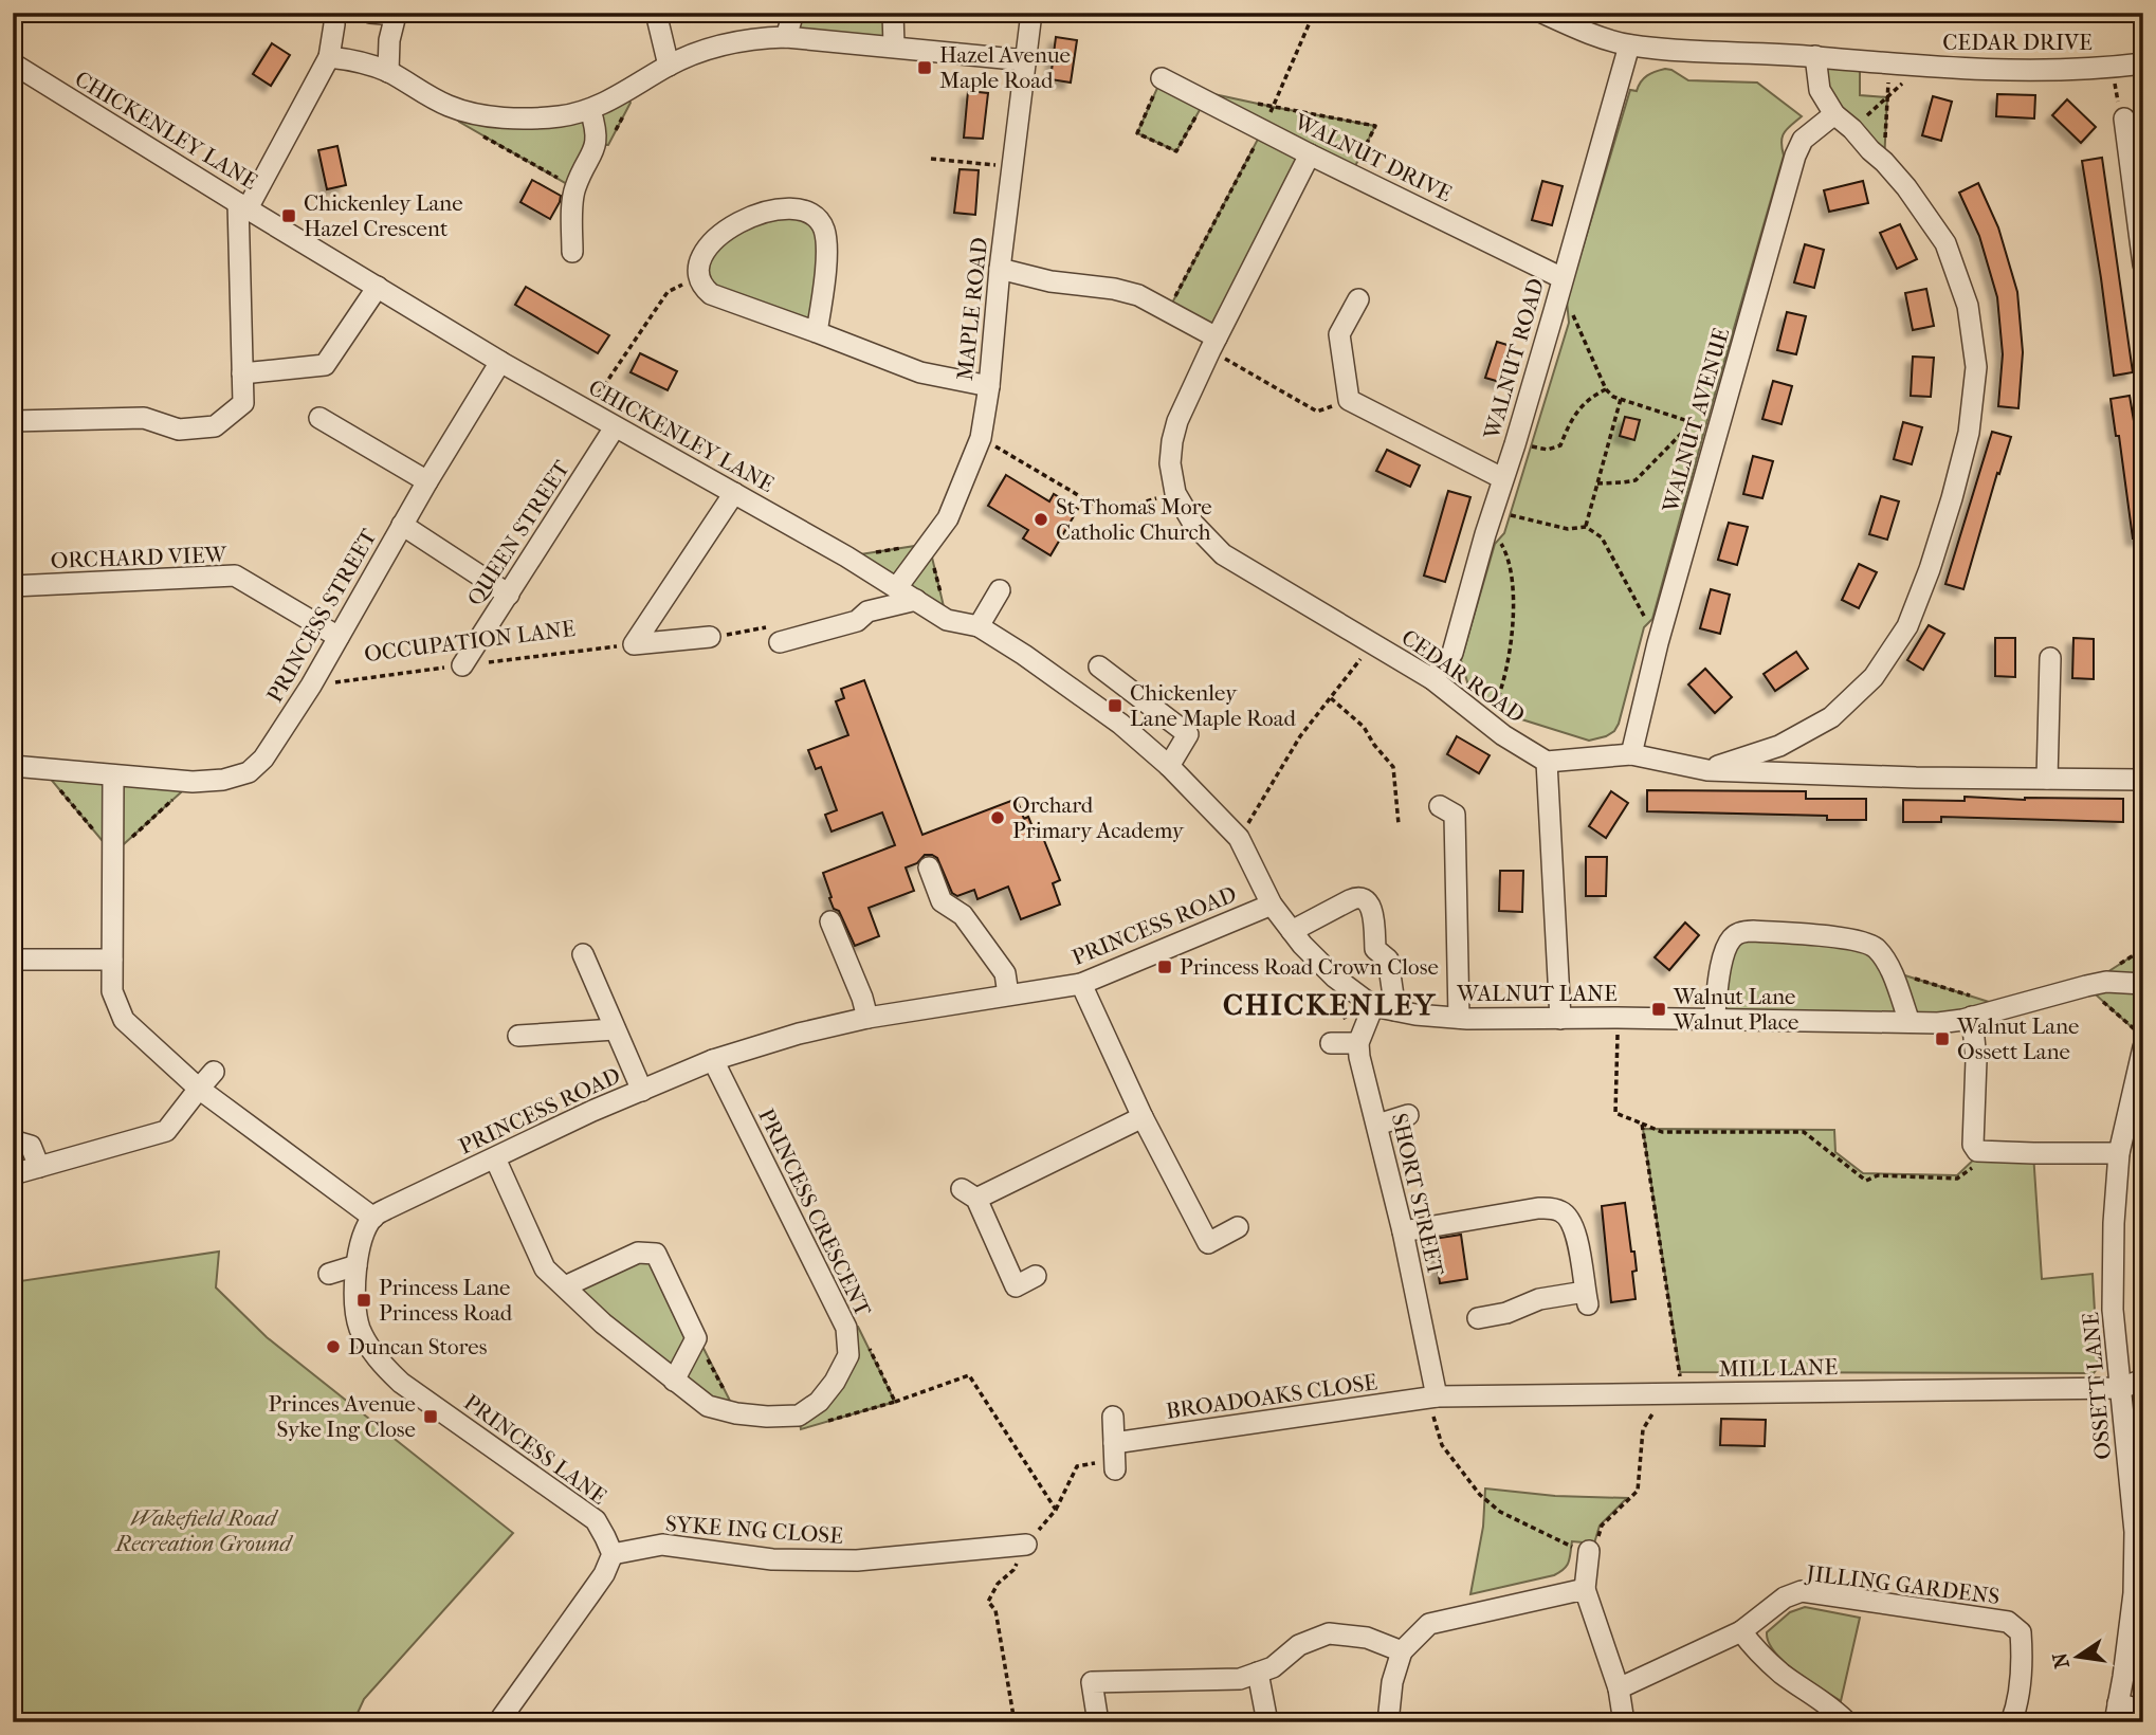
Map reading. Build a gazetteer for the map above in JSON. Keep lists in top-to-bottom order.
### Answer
{
  "streets": {
    "street": [
      "CEDAR DRIVE",
      "CHICKENLEY LANE",
      "WALNUT DRIVE",
      "MAPLE ROAD",
      "WALNUT ROAD",
      "WALNUT AVENUE",
      "QUEEN STREET",
      "ORCHARD VIEW",
      "PRINCESS STREET",
      "CEDAR ROAD",
      "PRINCESS ROAD",
      "WALNUT LANE",
      "SHORT STREET",
      "PRINCESS CRESCENT",
      "MILL LANE",
      "OSSETT LANE",
      "BROADOAKS CLOSE",
      "PRINCESS LANE",
      "SYKE ING CLOSE",
      "JILLING GARDENS"
    ],
    "path": ["OCCUPATION LANE"]
  },
  "crossings": [
    ["CEDAR DRIVE", "WALNUT ROAD"],
    ["CHICKENLEY LANE", "MAPLE ROAD"],
    ["CHICKENLEY LANE", "QUEEN STREET"],
    ["CHICKENLEY LANE", "PRINCESS STREET"],
    ["CHICKENLEY LANE", "PRINCESS ROAD"],
    ["CHICKENLEY LANE", "WALNUT LANE"],
    ["WALNUT DRIVE", "WALNUT ROAD"],
    ["WALNUT DRIVE", "CEDAR ROAD"],
    ["WALNUT ROAD", "CEDAR ROAD"],
    ["QUEEN STREET", "OCCUPATION LANE"],
    ["ORCHARD VIEW", "PRINCESS STREET"],
    ["PRINCESS STREET", "OCCUPATION LANE"],
    ["PRINCESS ROAD", "WALNUT LANE"],
    ["PRINCESS ROAD", "PRINCESS CRESCENT"],
    ["PRINCESS ROAD", "PRINCESS LANE"],
    ["SHORT STREET", "MILL LANE"],
    ["SHORT STREET", "BROADOAKS CLOSE"],
    ["MILL LANE", "OSSETT LANE"],
    ["MILL LANE", "BROADOAKS CLOSE"],
    ["PRINCESS LANE", "SYKE ING CLOSE"]
  ],
  "districts": ["CHICKENLEY"],
  "parks": ["Wakefield Road Recreation Ground"],
  "places": {
    "transit": [
      "Hazel Avenue Maple Road",
      "Chickenley Lane Hazel Crescent",
      "Chickenley Lane Maple Road",
      "Princess Road Crown Close",
      "Walnut Lane Walnut Place",
      "Walnut Lane Ossett Lane",
      "Princess Lane Princess Road",
      "Princes Avenue Syke Ing Close"
    ],
    "other": ["St Thomas More Catholic Church", "Orchard Primary Academy", "Duncan Stores"]
  },
  "north": "left"
}
